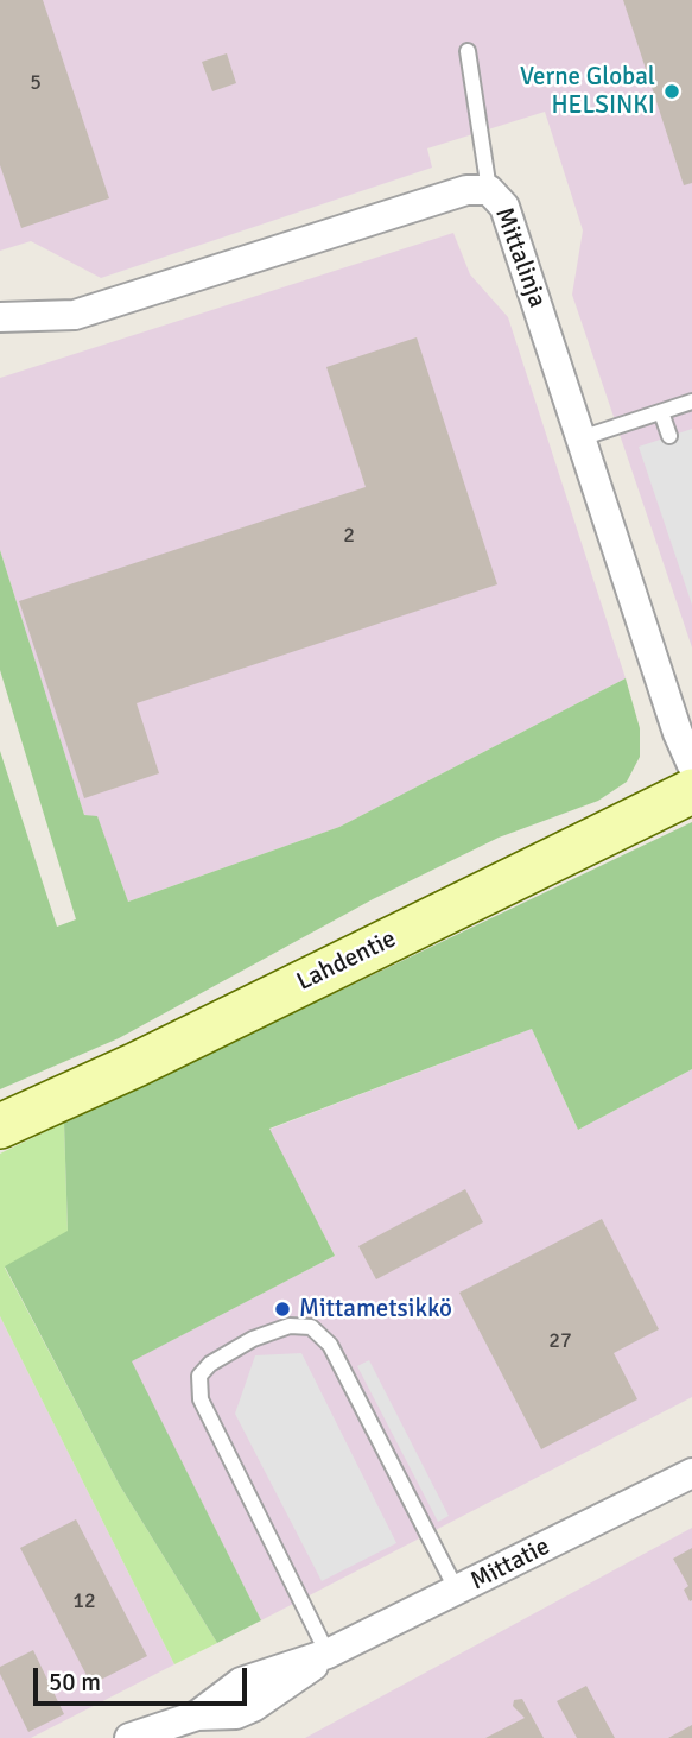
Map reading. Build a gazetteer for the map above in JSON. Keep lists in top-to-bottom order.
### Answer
{
  "streets": {
    "main road": ["Lahdentie"],
    "street": ["Mittalinja", "Mittatie"]
  },
  "places": ["Verne Global HELSINKI", "Mittametsikkö"],
  "house_numbers": [
    "5",
    "2",
    "27",
    "12"
  ],
  "scale_bar": "50 m"
}
